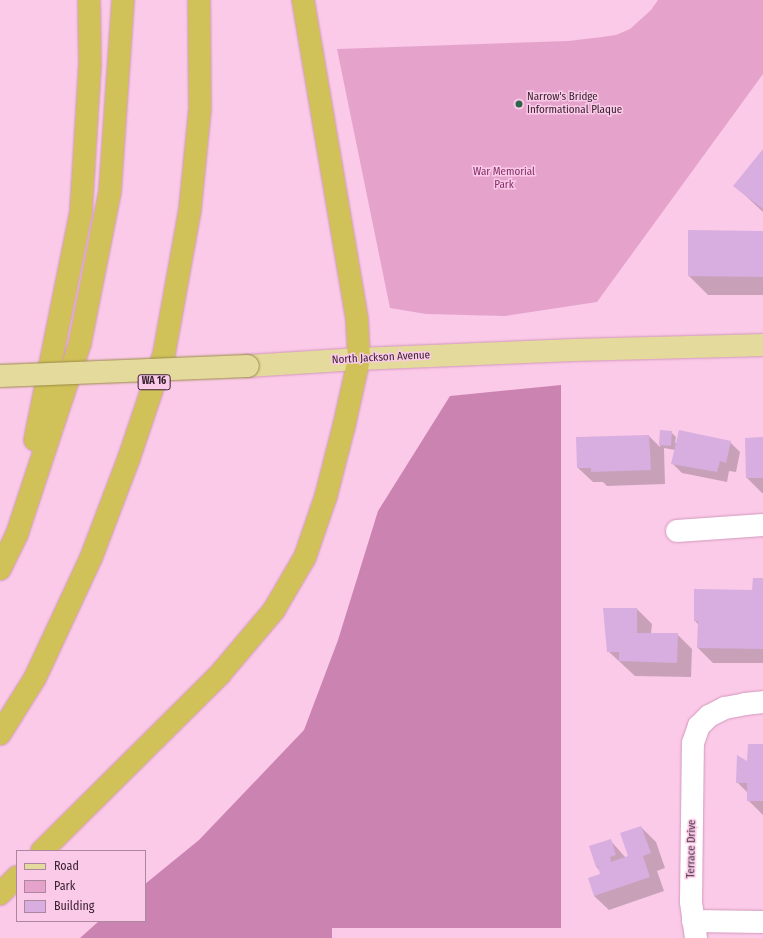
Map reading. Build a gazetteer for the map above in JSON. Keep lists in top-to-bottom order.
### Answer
{
  "streets": {
    "highway": ["WA 16"],
    "main road": ["North Jackson Avenue"],
    "street": ["Terrace Drive"]
  },
  "parks": ["War Memorial Park"],
  "places": ["Narrow's Bridge Informational Plaque"],
  "legend": ["Road", "Park", "Building"]
}
